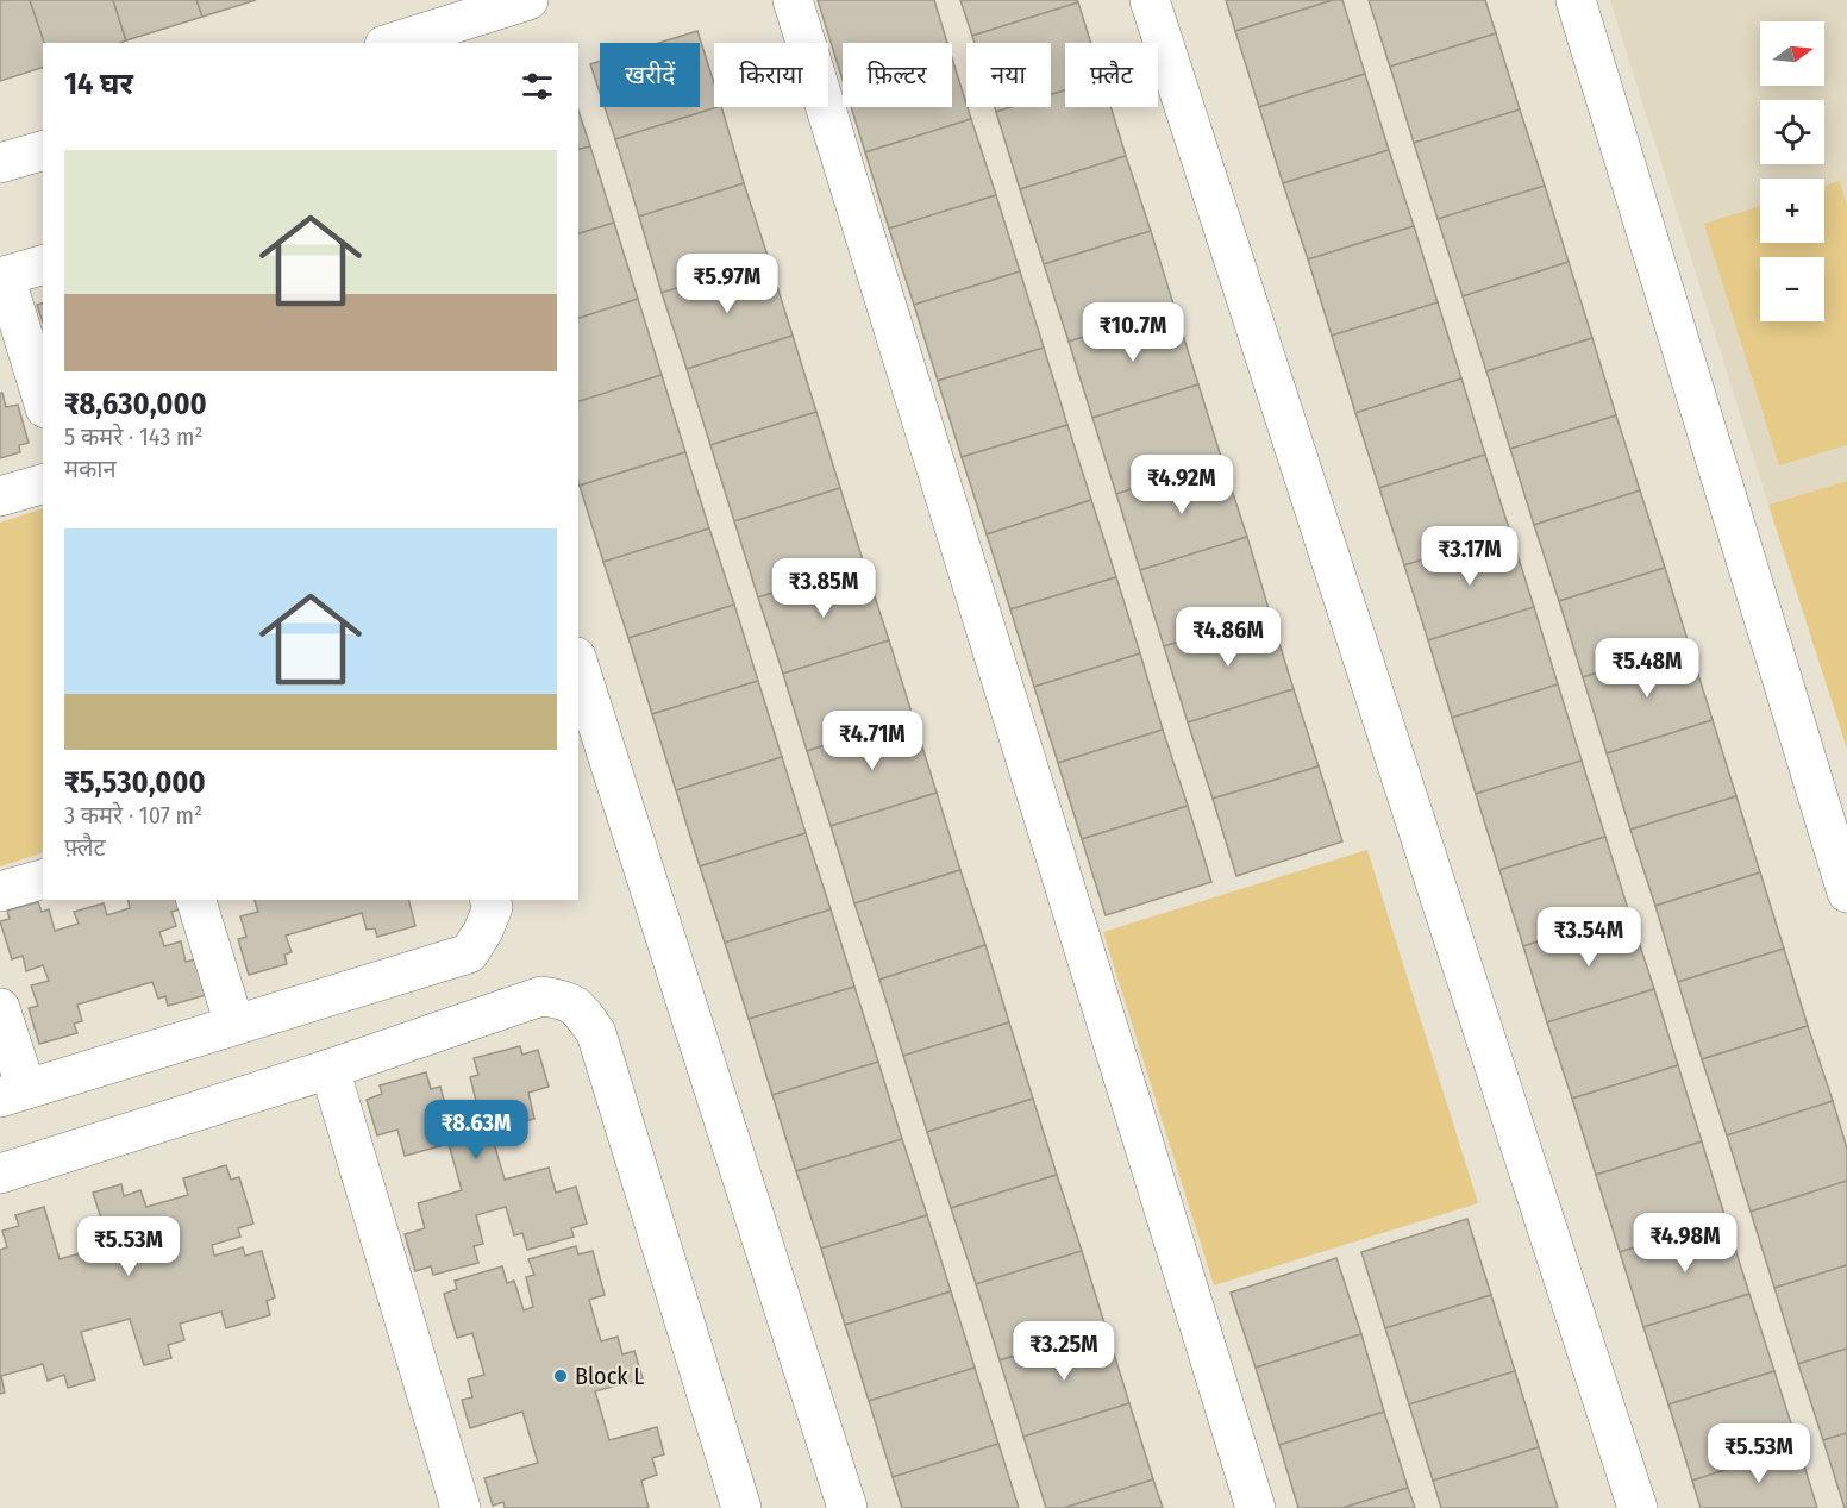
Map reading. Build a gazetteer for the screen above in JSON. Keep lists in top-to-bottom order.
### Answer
{
  "places": ["Block L"],
  "north": "right",
  "page": {
    "map_buttons": ["+", "−"],
    "chip": [
      "खरीदें",
      "किराया",
      "फ़िल्टर",
      "नया",
      "फ़्लैट"
    ],
    "heading": "14 घर",
    "list": [
      {
        "name": "₹8,630,000",
        "note": "5 कमरे · 143 m² · मकान"
      },
      {
        "name": "₹5,530,000",
        "note": "3 कमरे · 107 m² · फ़्लैट"
      }
    ],
    "price": [
      "₹5.97M",
      "₹10.7M",
      "₹4.92M",
      "₹3.17M",
      "₹3.85M",
      "₹4.86M",
      "₹5.48M",
      "₹4.71M",
      "₹3.54M",
      "₹8.63M",
      "₹4.98M",
      "₹5.53M",
      "₹3.25M",
      "₹5.53M"
    ]
  }
}
